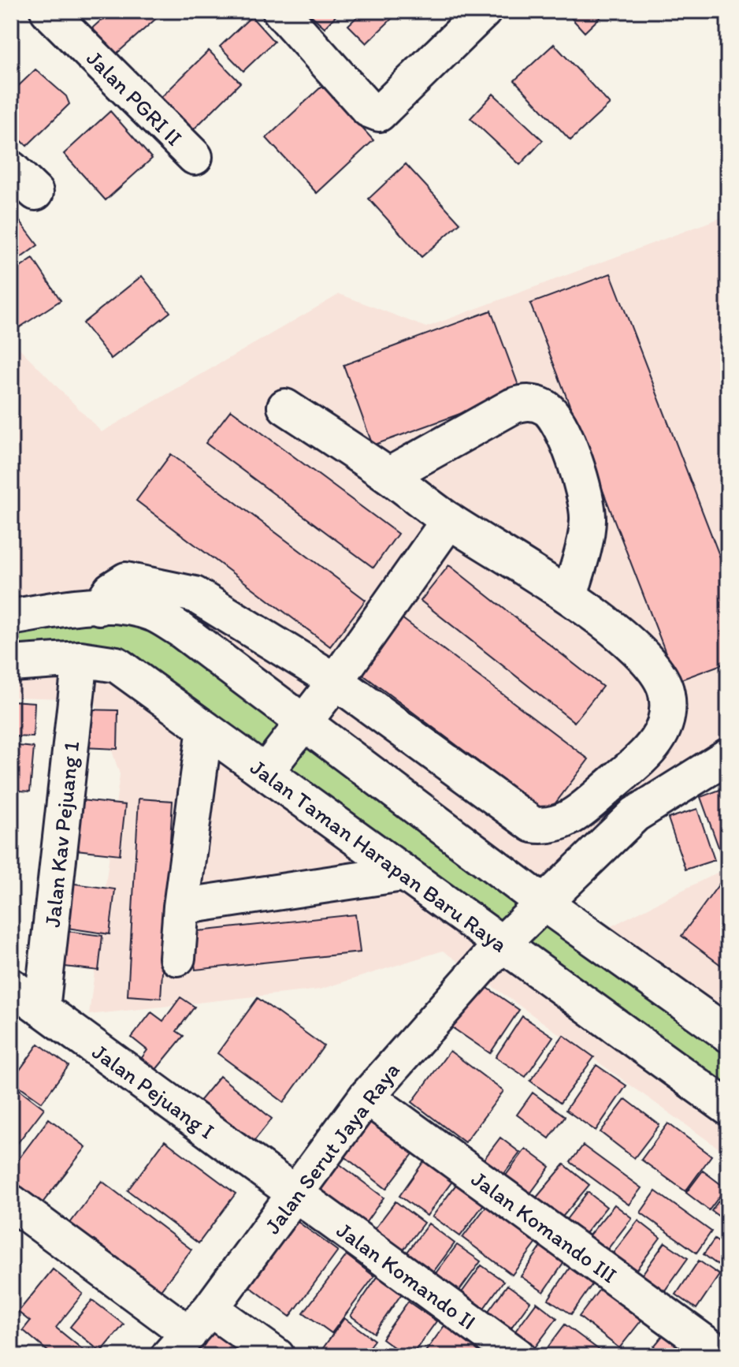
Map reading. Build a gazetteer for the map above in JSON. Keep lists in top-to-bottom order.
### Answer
{
  "streets": {
    "street": [
      "Jalan PGRI II",
      "Jalan Kav Pejuang 1",
      "Jalan Taman Harapan Baru Raya",
      "Jalan Pejuang I",
      "Jalan Serut Jaya Raya",
      "Jalan Komando III",
      "Jalan Komando II"
    ]
  },
  "crossings": [
    ["Jalan Kav Pejuang 1", "Jalan Taman Harapan Baru Raya"],
    ["Jalan Kav Pejuang 1", "Jalan Pejuang I"],
    ["Jalan Taman Harapan Baru Raya", "Jalan Serut Jaya Raya"],
    ["Jalan Pejuang I", "Jalan Serut Jaya Raya"],
    ["Jalan Pejuang I", "Jalan Komando II"],
    ["Jalan Serut Jaya Raya", "Jalan Komando III"],
    ["Jalan Serut Jaya Raya", "Jalan Komando II"]
  ]
}
